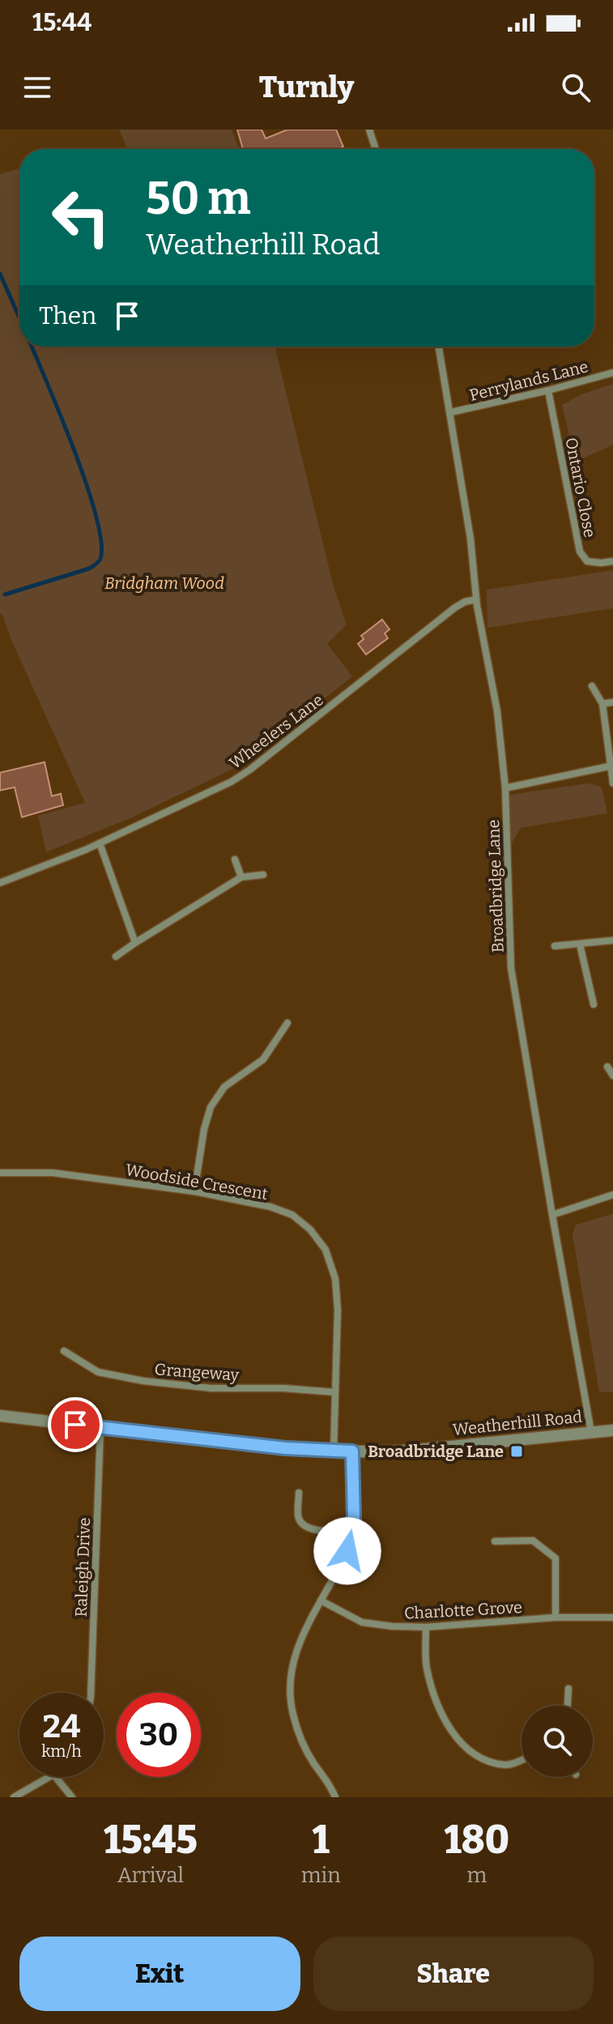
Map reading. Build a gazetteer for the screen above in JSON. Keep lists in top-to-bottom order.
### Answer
{
  "streets": {
    "street": [
      "Perrylands Lane",
      "Ontario Close",
      "Wheelers Lane",
      "Broadbridge Lane",
      "Woodside Crescent",
      "Grangeway",
      "Weatherhill Road",
      "Raleigh Drive",
      "Charlotte Grove"
    ]
  },
  "crossings": [
    ["Perrylands Lane", "Ontario Close"],
    ["Perrylands Lane", "Broadbridge Lane"],
    ["Wheelers Lane", "Broadbridge Lane"],
    ["Broadbridge Lane", "Weatherhill Road"],
    ["Woodside Crescent", "Grangeway"],
    ["Woodside Crescent", "Weatherhill Road"],
    ["Weatherhill Road", "Raleigh Drive"]
  ],
  "parks": ["Bridgham Wood"],
  "places": {
    "transit": ["Broadbridge Lane"]
  },
  "page": {
    "status": "15:44",
    "header": "Turnly",
    "turn": ["50 m", "Weatherhill Road"],
    "then": "Then",
    "speed": "24 km/h",
    "limit": "30",
    "eta": [
      "15:45",
      "Arrival",
      "1",
      "min",
      "180",
      "m"
    ],
    "buttons": ["Exit", "Share"]
  }
}
